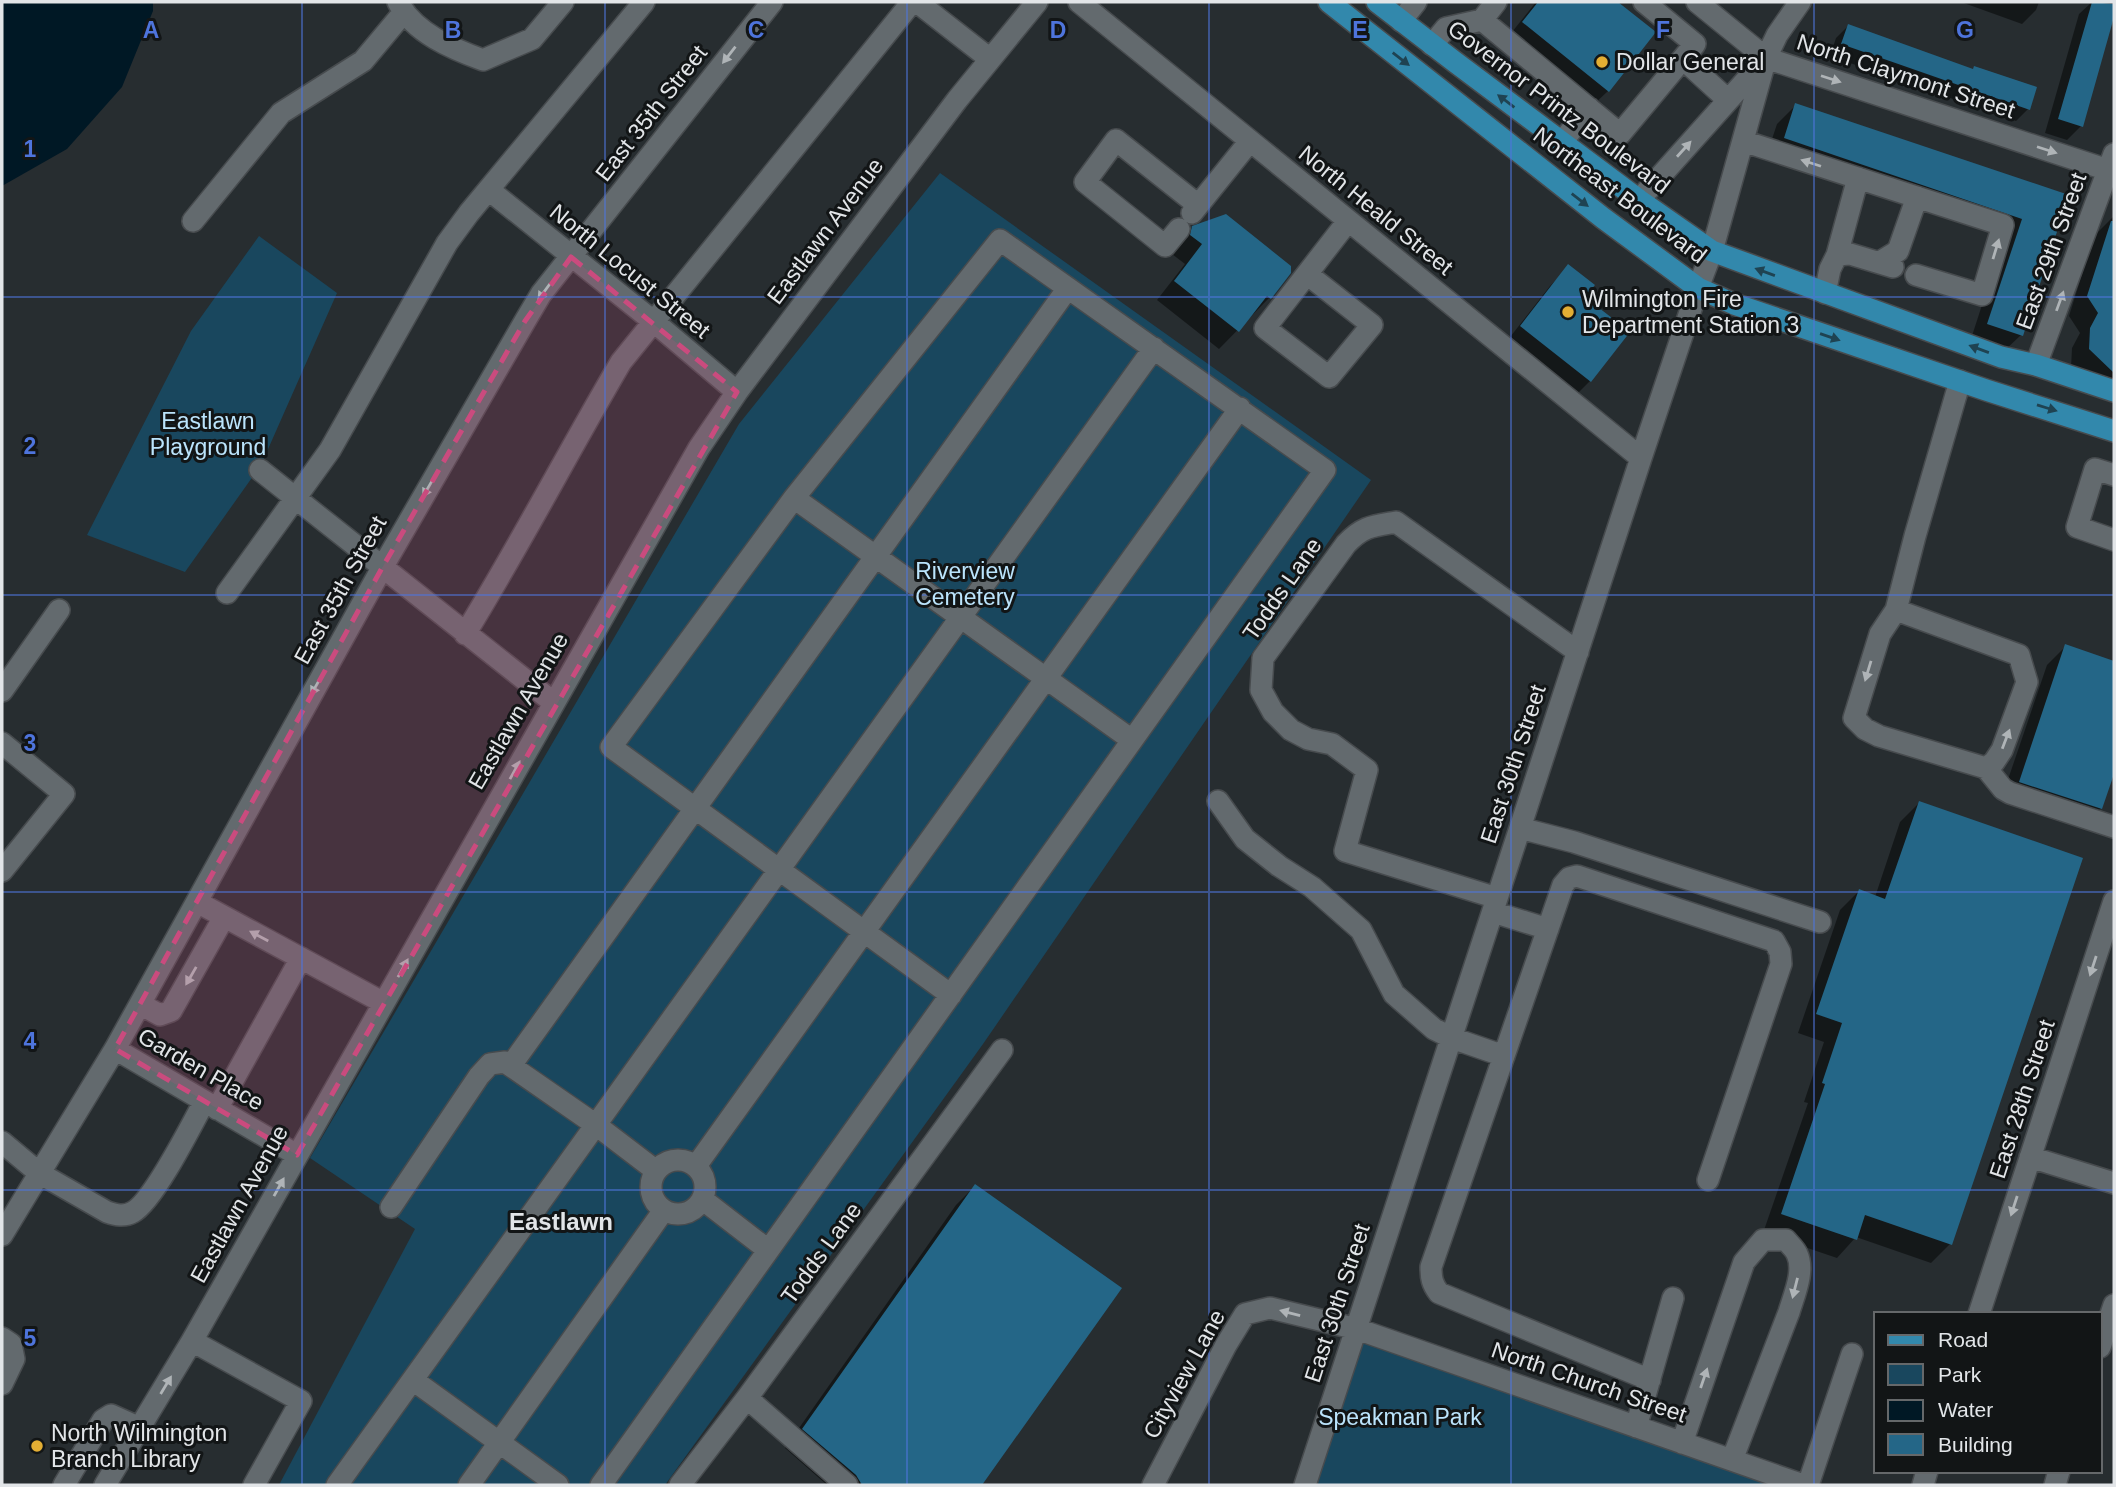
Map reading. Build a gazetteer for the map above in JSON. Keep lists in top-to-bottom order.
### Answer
{
  "streets": {
    "main road": ["Governor Printz Boulevard", "Northeast Boulevard"],
    "street": [
      "North Claymont Street",
      "East 35th Street",
      "North Heald Street",
      "Eastlawn Avenue",
      "East 29th Street",
      "North Locust Street",
      "Todds Lane",
      "East 30th Street",
      "Garden Place",
      "East 28th Street",
      "Cityview Lane",
      "North Church Street"
    ]
  },
  "crossings": [
    ["North Claymont Street", "East 29th Street"],
    ["North Claymont Street", "East 30th Street"],
    ["Governor Printz Boulevard", "Northeast Boulevard"],
    ["Governor Printz Boulevard", "East 30th Street"],
    ["East 35th Street", "North Locust Street"],
    ["East 35th Street", "Garden Place"],
    ["Northeast Boulevard", "East 29th Street"],
    ["Northeast Boulevard", "East 30th Street"],
    ["North Heald Street", "East 30th Street"],
    ["Eastlawn Avenue", "North Locust Street"],
    ["Eastlawn Avenue", "Garden Place"],
    ["Todds Lane", "East 30th Street"],
    ["East 30th Street", "Cityview Lane"],
    ["East 30th Street", "North Church Street"],
    ["Cityview Lane", "North Church Street"]
  ],
  "one_way": [
    "Governor Printz Boulevard",
    "East 29th Street",
    "East 28th Street",
    "Cityview Lane"
  ],
  "districts": ["Eastlawn"],
  "parks": ["Eastlawn Playground", "Riverview Cemetery", "Speakman Park"],
  "places": ["Dollar General", "Wilmington Fire Department Station 3", "North Wilmington Branch Library"],
  "legend": [
    "Road",
    "Park",
    "Water",
    "Building"
  ],
  "grid": {
    "columns": [
      "A",
      "B",
      "C",
      "D",
      "E",
      "F",
      "G"
    ],
    "rows": [
      "1",
      "2",
      "3",
      "4",
      "5"
    ]
  }
}
